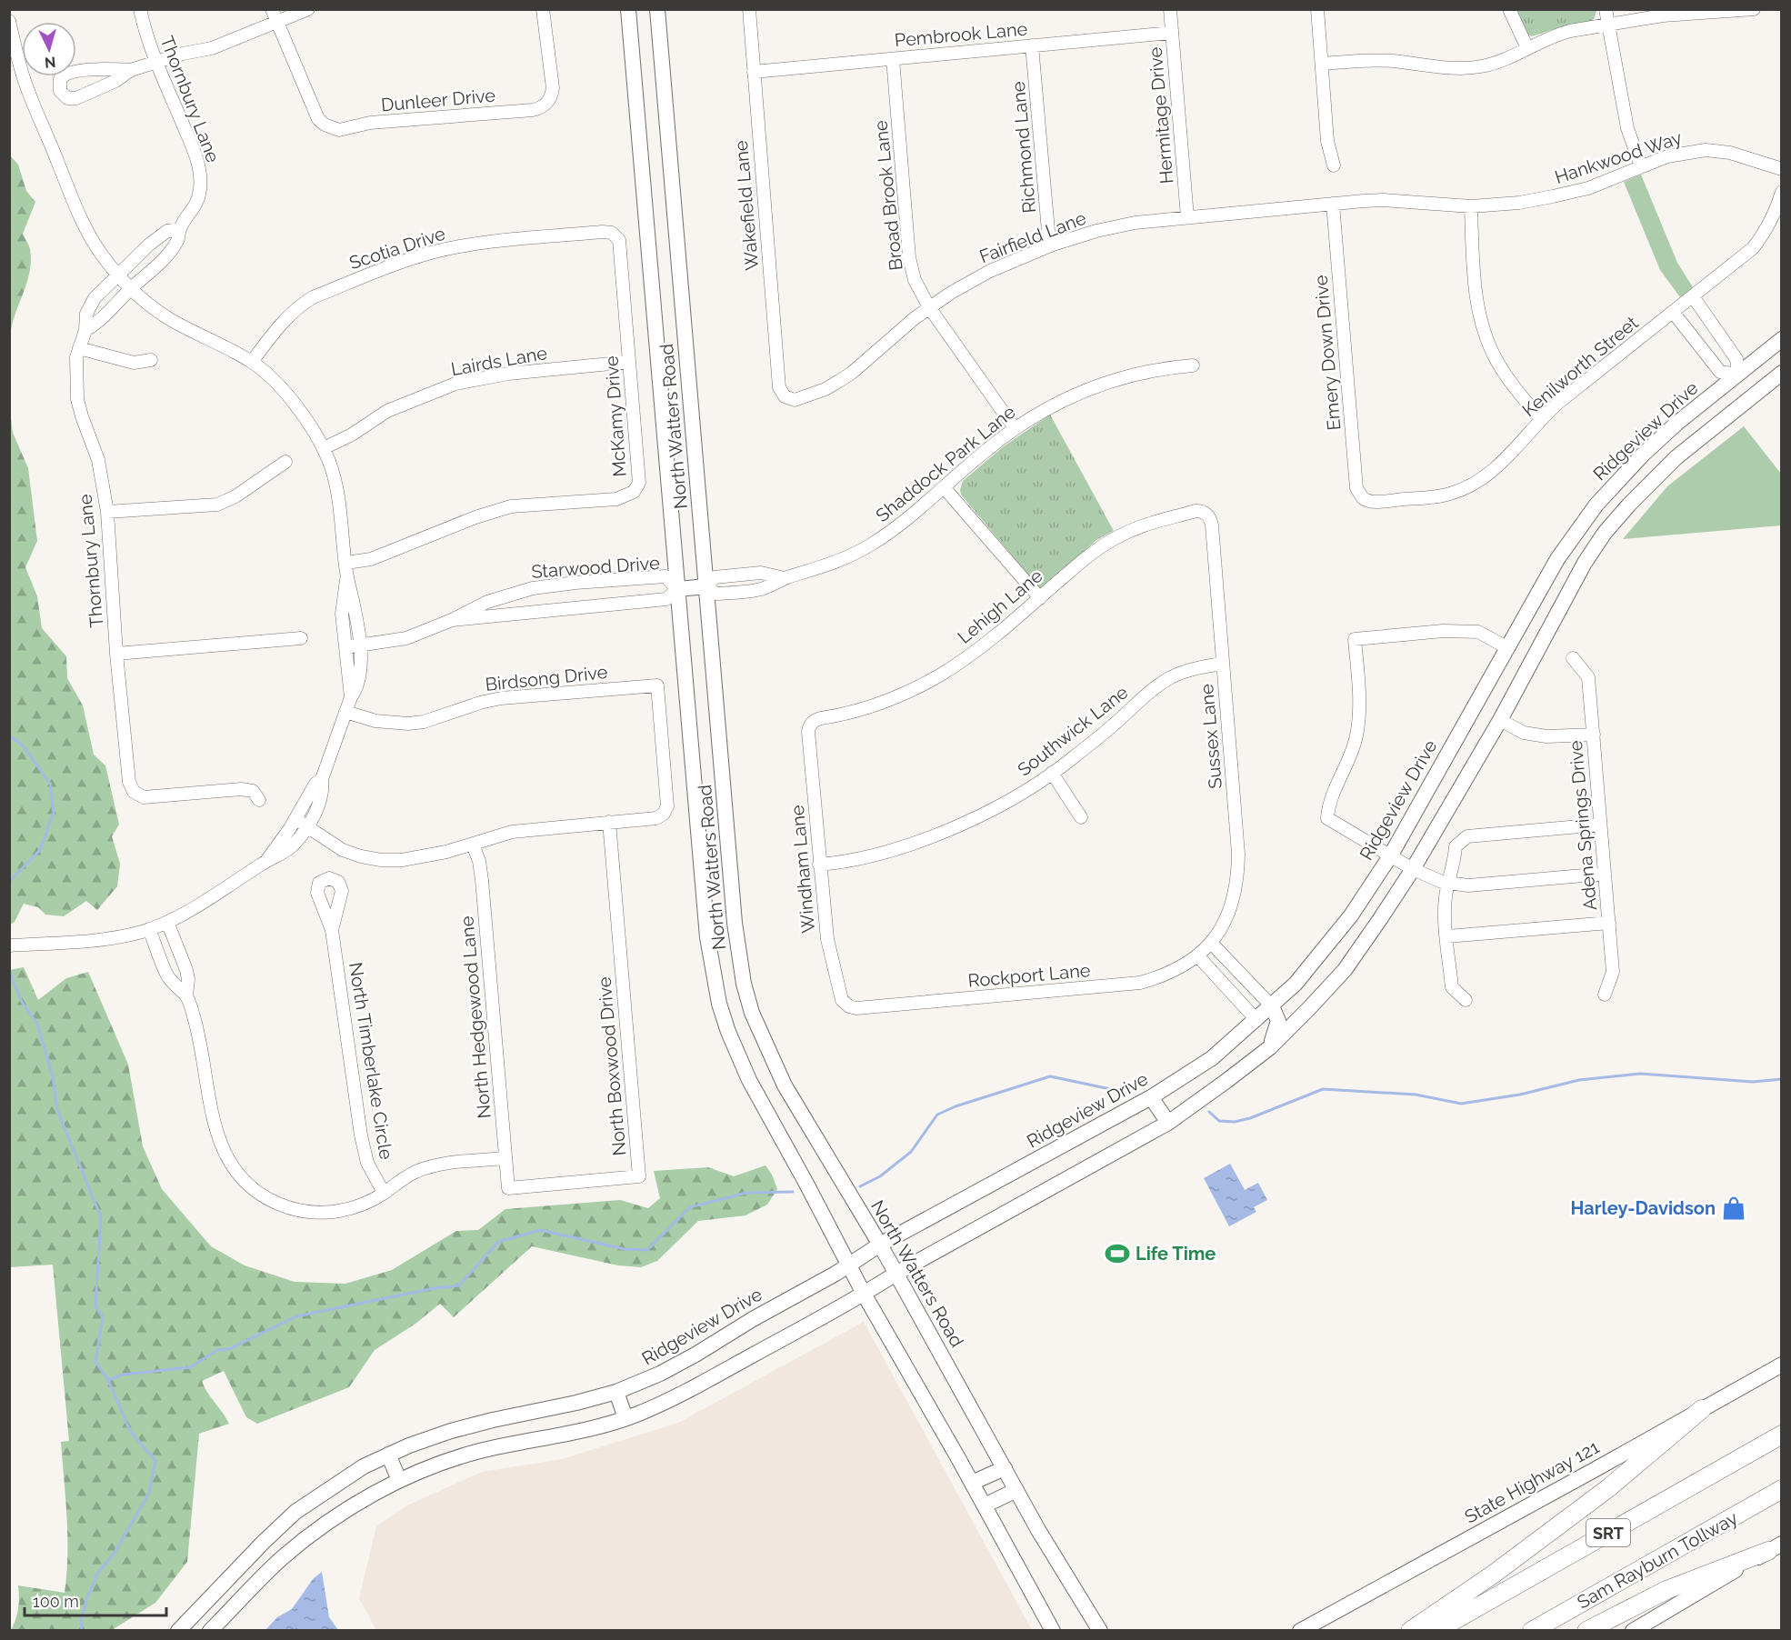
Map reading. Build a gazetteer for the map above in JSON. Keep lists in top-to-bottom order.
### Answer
{
  "streets": {
    "highway": ["SRT", "Sam Rayburn Tollway"],
    "main road": ["North Watters Road", "Ridgeview Drive", "State Highway 121"],
    "street": [
      "Pembrook Lane",
      "Thornbury Lane",
      "Dunleer Drive",
      "Hermitage Drive",
      "Richmond Lane",
      "Hankwood Way",
      "Broad Brook Lane",
      "Wakefield Lane",
      "Fairfield Lane",
      "Scotia Drive",
      "Emery Down Drive",
      "Lairds Lane",
      "Kenilworth Street",
      "McKamy Drive",
      "Shaddock Park Lane",
      "Starwood Drive",
      "Lehigh Lane",
      "Birdsong Drive",
      "Southwick Lane",
      "Sussex Lane",
      "Adena Springs Drive",
      "Windham Lane",
      "Rockport Lane",
      "North Hedgewood Lane",
      "North Timberlake Circle",
      "North Boxwood Drive"
    ]
  },
  "crossings": [
    ["Pembrook Lane", "Hermitage Drive"],
    ["Pembrook Lane", "Richmond Lane"],
    ["Pembrook Lane", "Broad Brook Lane"],
    ["Pembrook Lane", "Wakefield Lane"],
    ["Hermitage Drive", "Fairfield Lane"],
    ["Richmond Lane", "Fairfield Lane"],
    ["Hankwood Way", "Fairfield Lane"],
    ["Hankwood Way", "Emery Down Drive"],
    ["Broad Brook Lane", "Fairfield Lane"],
    ["Broad Brook Lane", "Shaddock Park Lane"],
    ["Wakefield Lane", "Fairfield Lane"],
    ["Fairfield Lane", "Emery Down Drive"],
    ["Scotia Drive", "McKamy Drive"],
    ["Emery Down Drive", "Kenilworth Street"],
    ["Lairds Lane", "McKamy Drive"],
    ["North Watters Road", "Ridgeview Drive"],
    ["North Watters Road", "Shaddock Park Lane"],
    ["North Watters Road", "Starwood Drive"],
    ["Lehigh Lane", "Sussex Lane"],
    ["Lehigh Lane", "Windham Lane"],
    ["Birdsong Drive", "North Boxwood Drive"],
    ["Southwick Lane", "Sussex Lane"],
    ["Southwick Lane", "Windham Lane"],
    ["Sussex Lane", "Rockport Lane"],
    ["Windham Lane", "Rockport Lane"],
    ["North Hedgewood Lane", "North Boxwood Drive"]
  ],
  "places": {
    "shop": ["Harley-Davidson"],
    "sports": ["Life Time"]
  },
  "scale_bar": "100 m",
  "north": "bottom"
}
